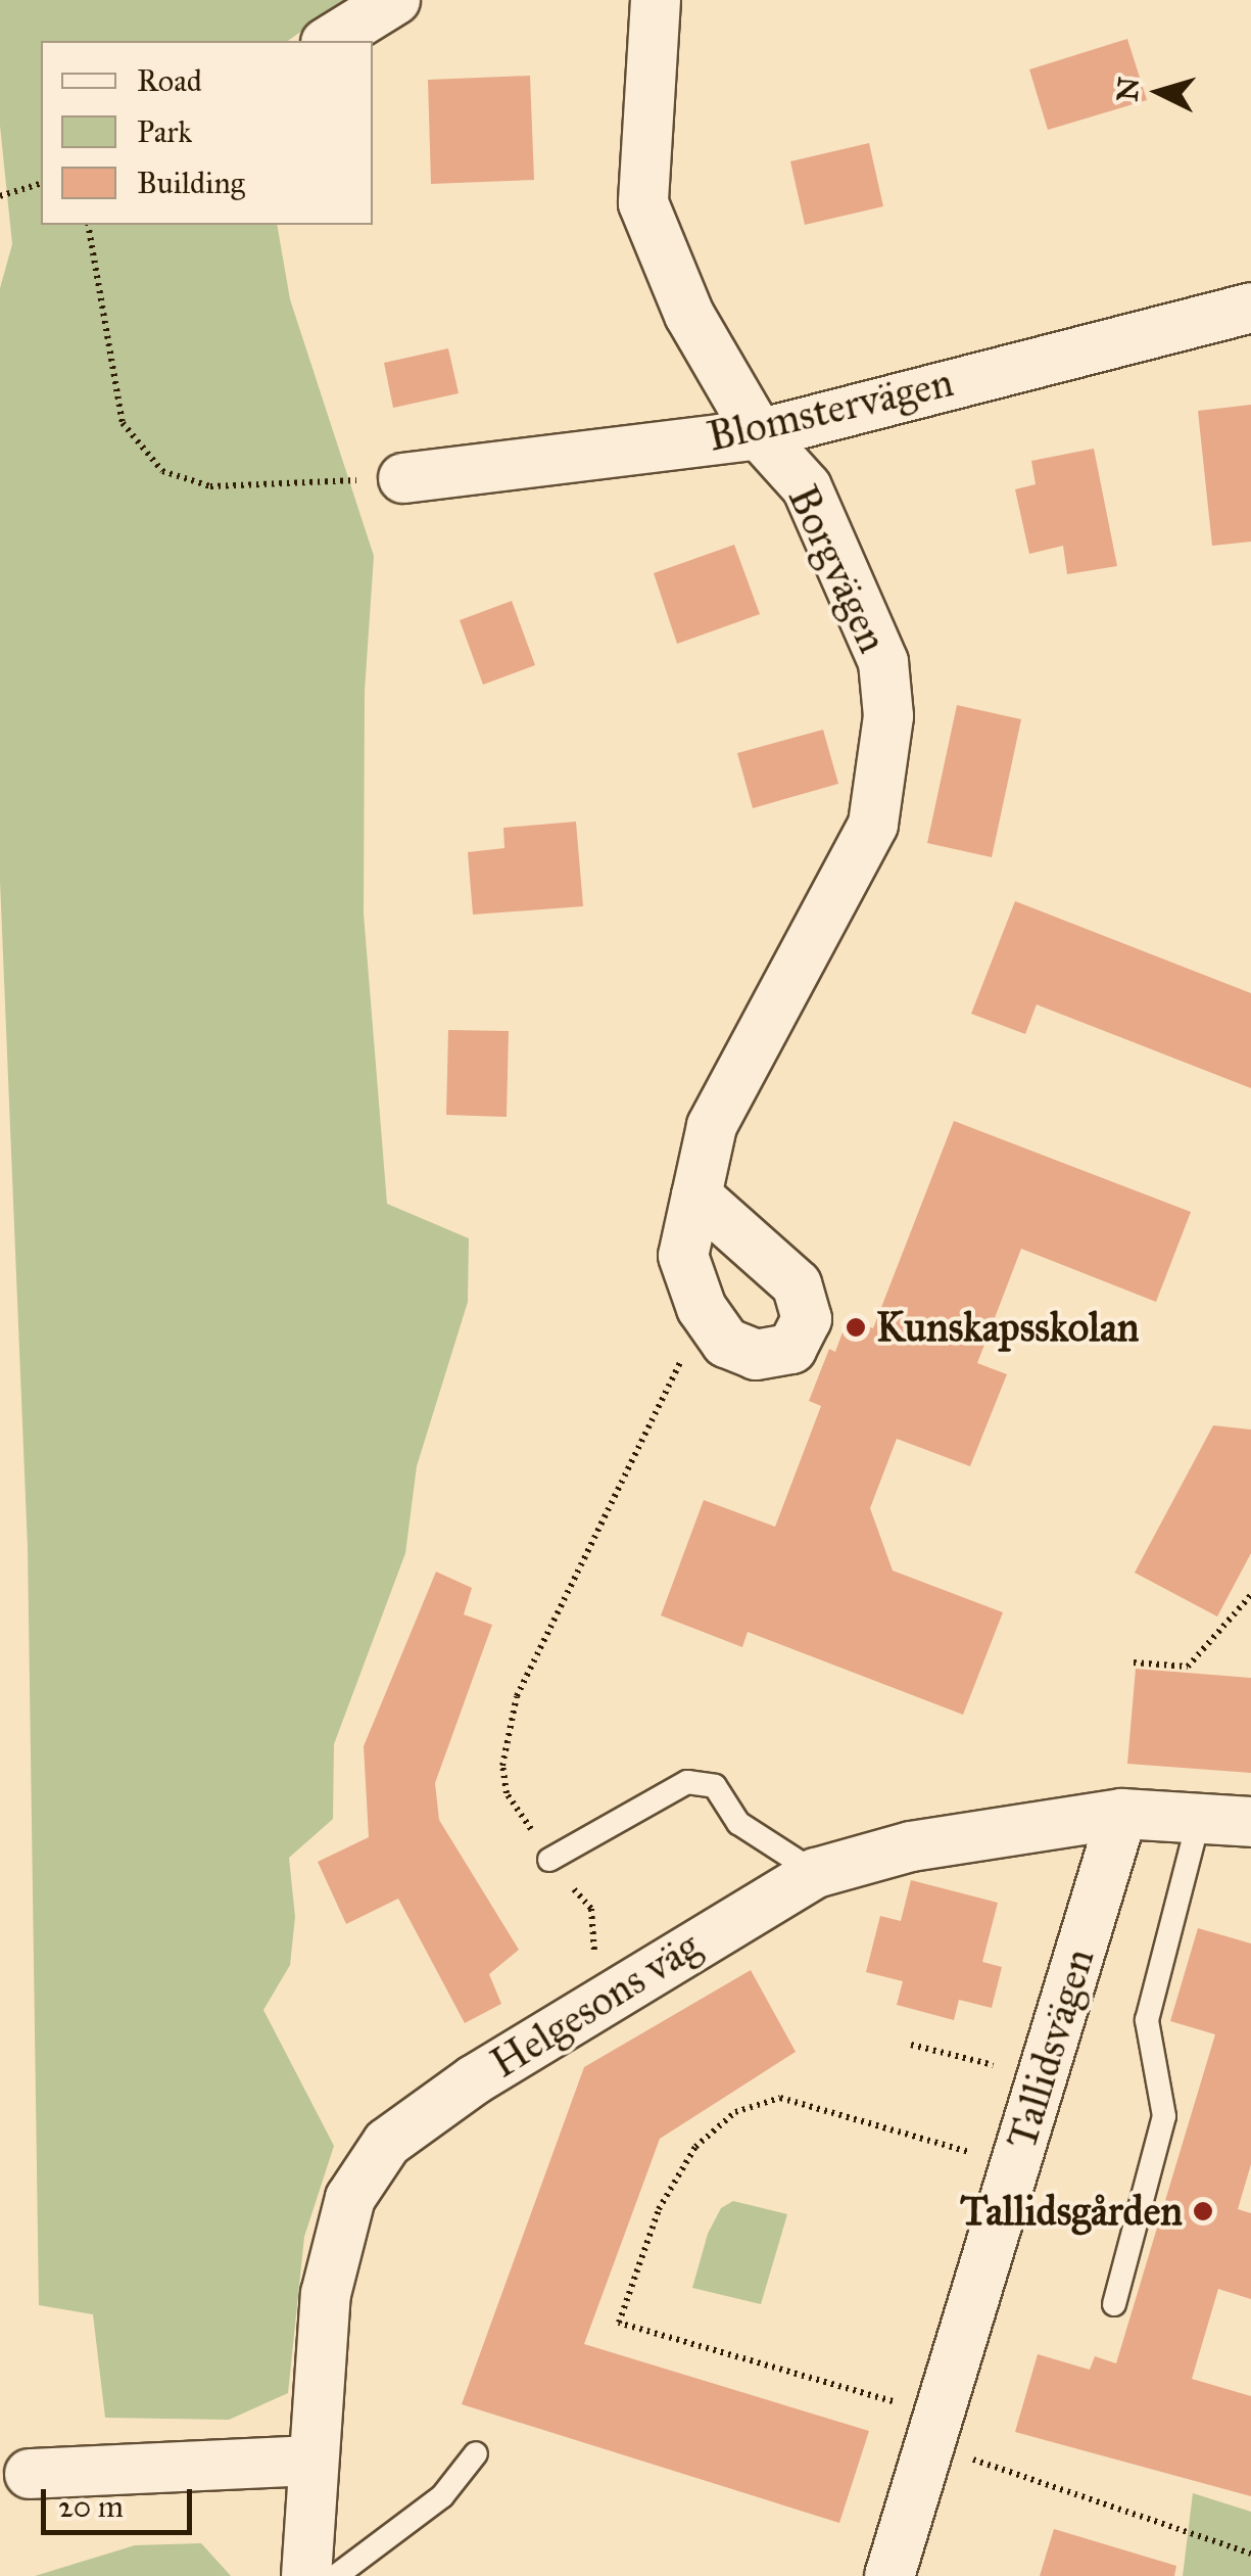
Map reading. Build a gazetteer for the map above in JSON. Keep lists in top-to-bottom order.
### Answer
{
  "streets": {
    "street": [
      "Blomstervägen",
      "Borgvägen",
      "Helgesons väg",
      "Tallidsvägen"
    ]
  },
  "crossings": [
    ["Blomstervägen", "Borgvägen"],
    ["Helgesons väg", "Tallidsvägen"]
  ],
  "places": ["Kunskapsskolan", "Tallidsgården"],
  "legend": ["Road", "Park", "Building"],
  "scale_bar": "20 m",
  "north": "left"
}
